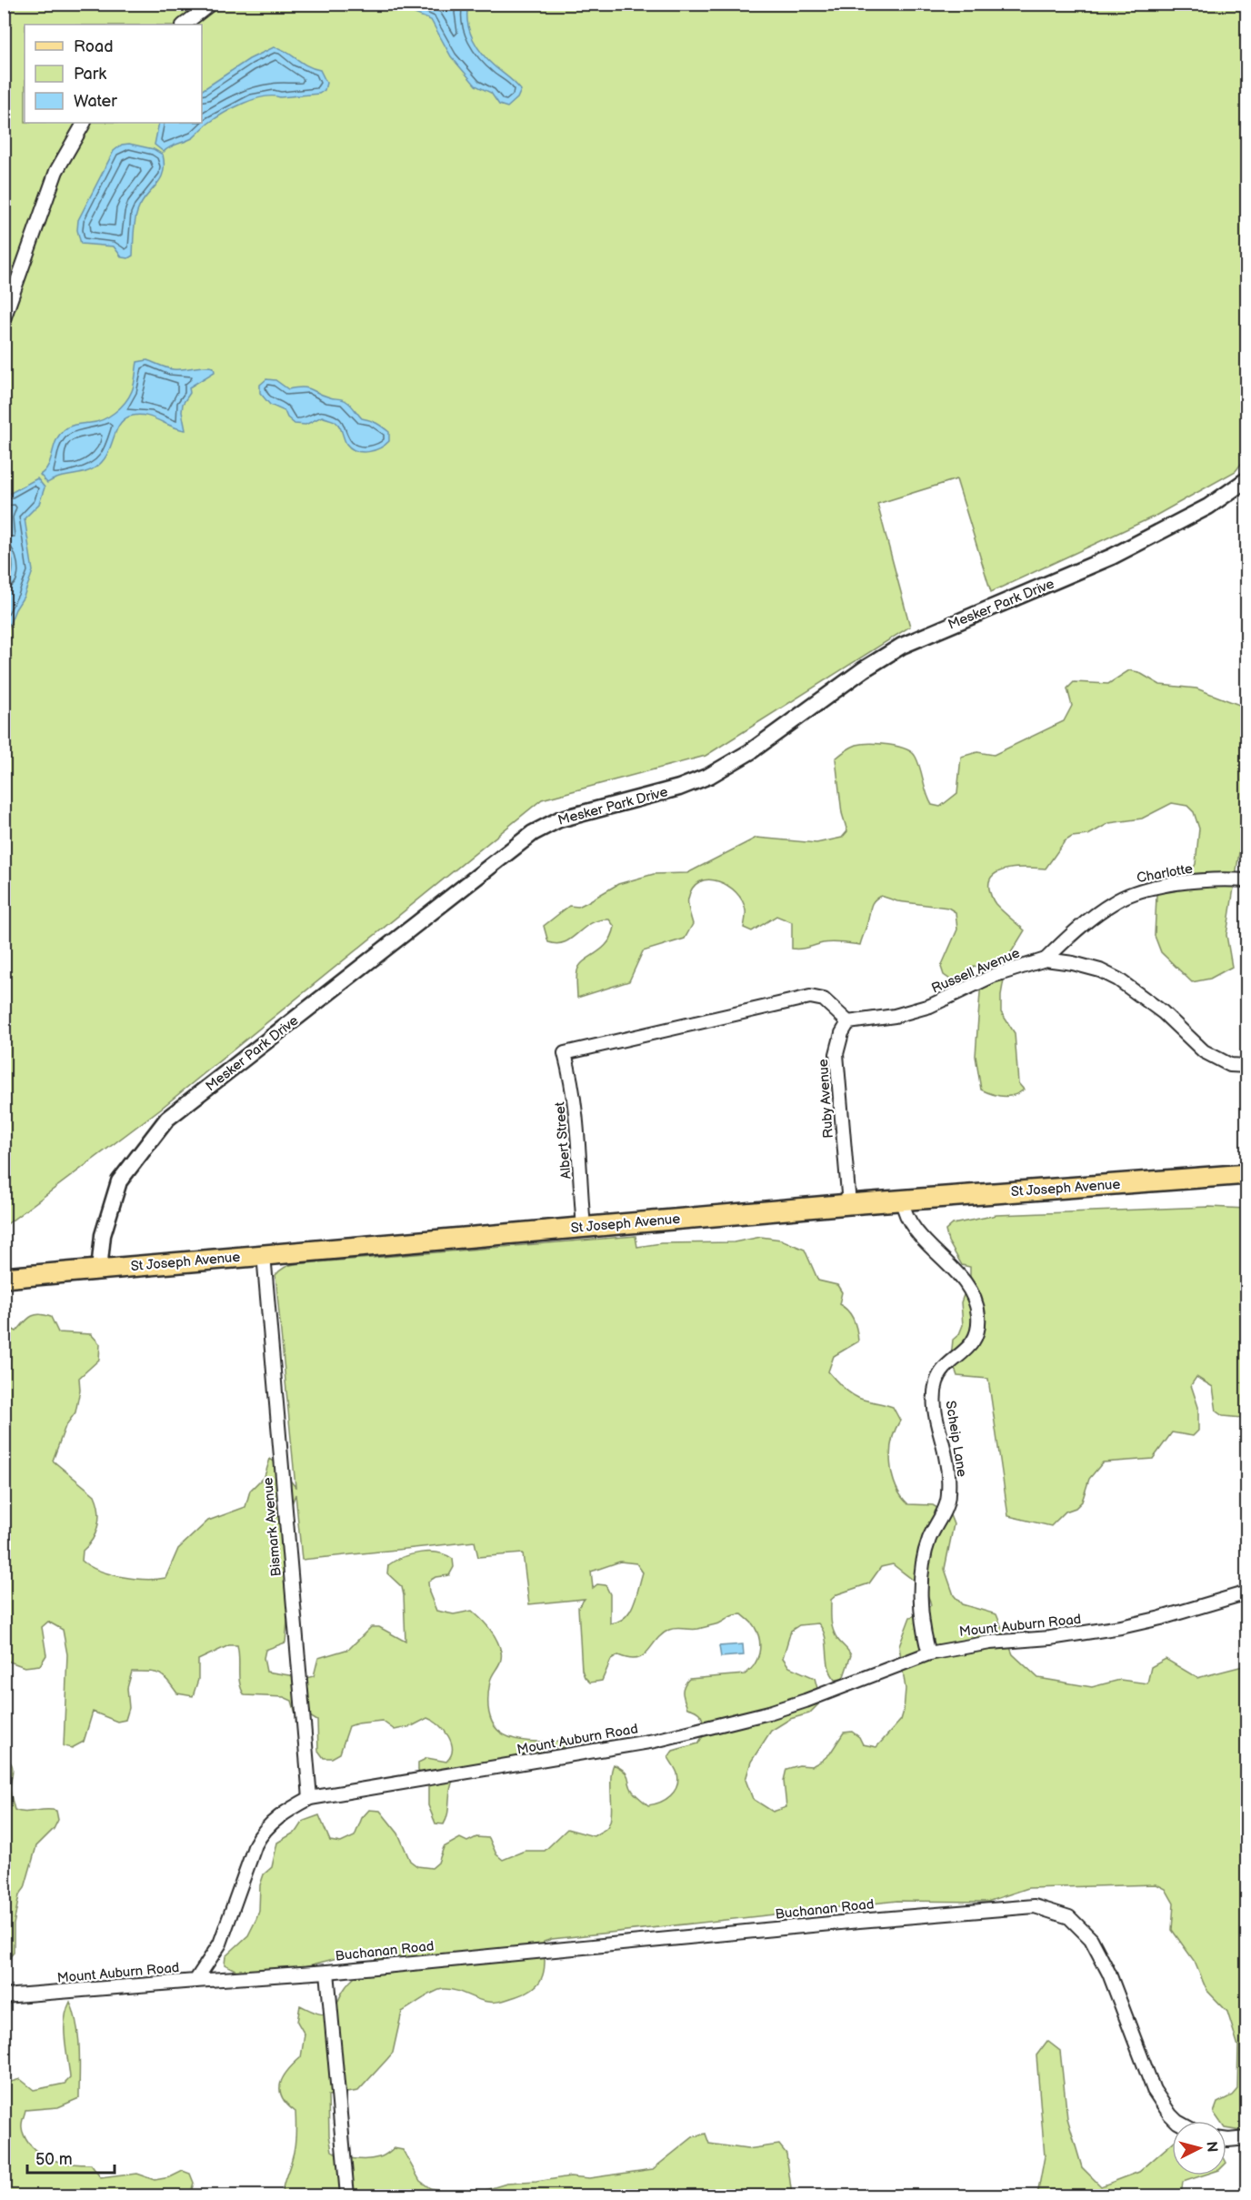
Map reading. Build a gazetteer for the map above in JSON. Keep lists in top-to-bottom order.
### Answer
{
  "streets": {
    "main road": ["St Joseph Avenue"],
    "street": [
      "Mesker Park Drive",
      "Charlotte",
      "Russell Avenue",
      "Ruby Avenue",
      "Albert Street",
      "Scheip Lane",
      "Bismark Avenue",
      "Mount Auburn Road",
      "Buchanan Road"
    ]
  },
  "crossings": [
    ["Mesker Park Drive", "St Joseph Avenue"],
    ["Charlotte", "Russell Avenue"],
    ["Russell Avenue", "Ruby Avenue"],
    ["Russell Avenue", "Albert Street"],
    ["Ruby Avenue", "Albert Street"],
    ["Ruby Avenue", "St Joseph Avenue"],
    ["Albert Street", "St Joseph Avenue"],
    ["St Joseph Avenue", "Scheip Lane"],
    ["St Joseph Avenue", "Bismark Avenue"],
    ["Scheip Lane", "Mount Auburn Road"],
    ["Bismark Avenue", "Mount Auburn Road"],
    ["Mount Auburn Road", "Buchanan Road"]
  ],
  "legend": ["Road", "Park", "Water"],
  "scale_bar": "50 m",
  "north": "right"
}
